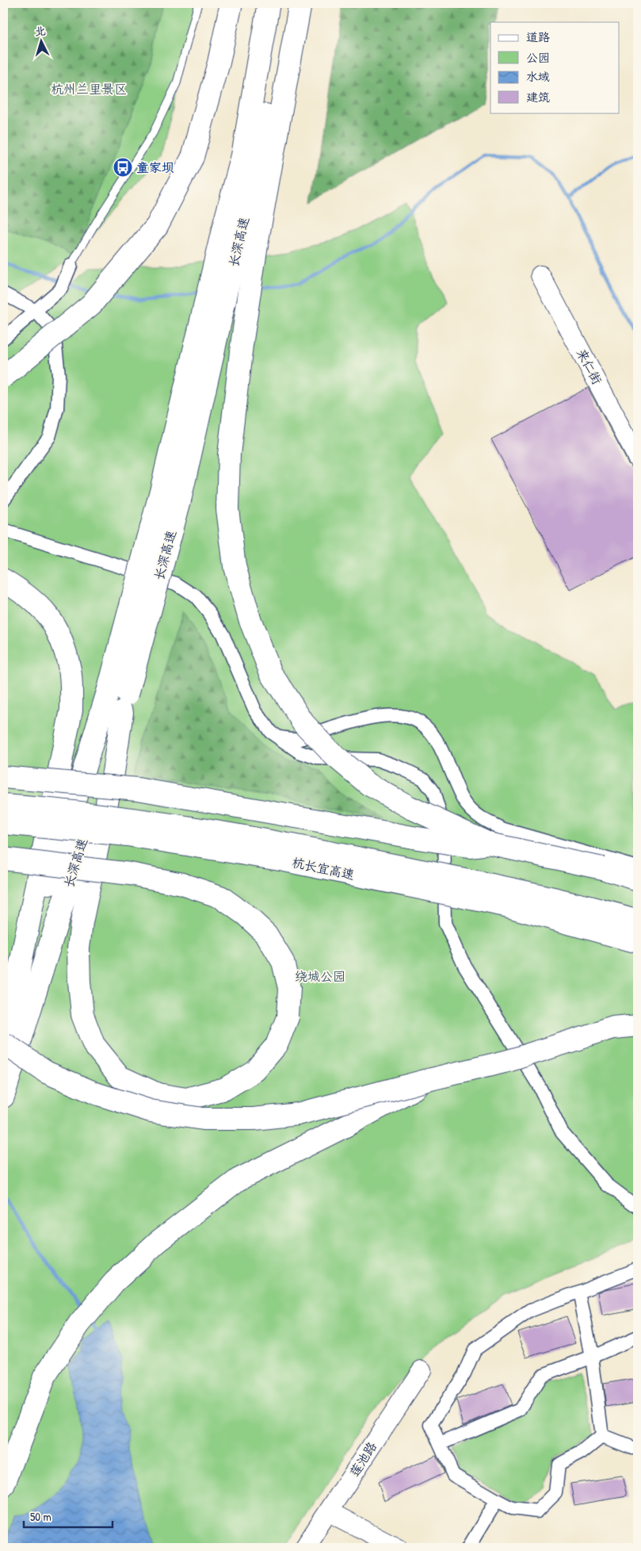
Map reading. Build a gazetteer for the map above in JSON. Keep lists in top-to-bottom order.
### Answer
{
  "streets": {
    "highway": ["长深高速", "杭长宜高速"],
    "street": ["来仁街", "莲池路"]
  },
  "parks": ["杭州兰里景区", "绕城公园"],
  "places": {
    "bus stop": ["童家坝"]
  },
  "legend": [
    "道路",
    "公园",
    "水域",
    "建筑"
  ],
  "scale_bar": "50 m",
  "north": "top"
}
